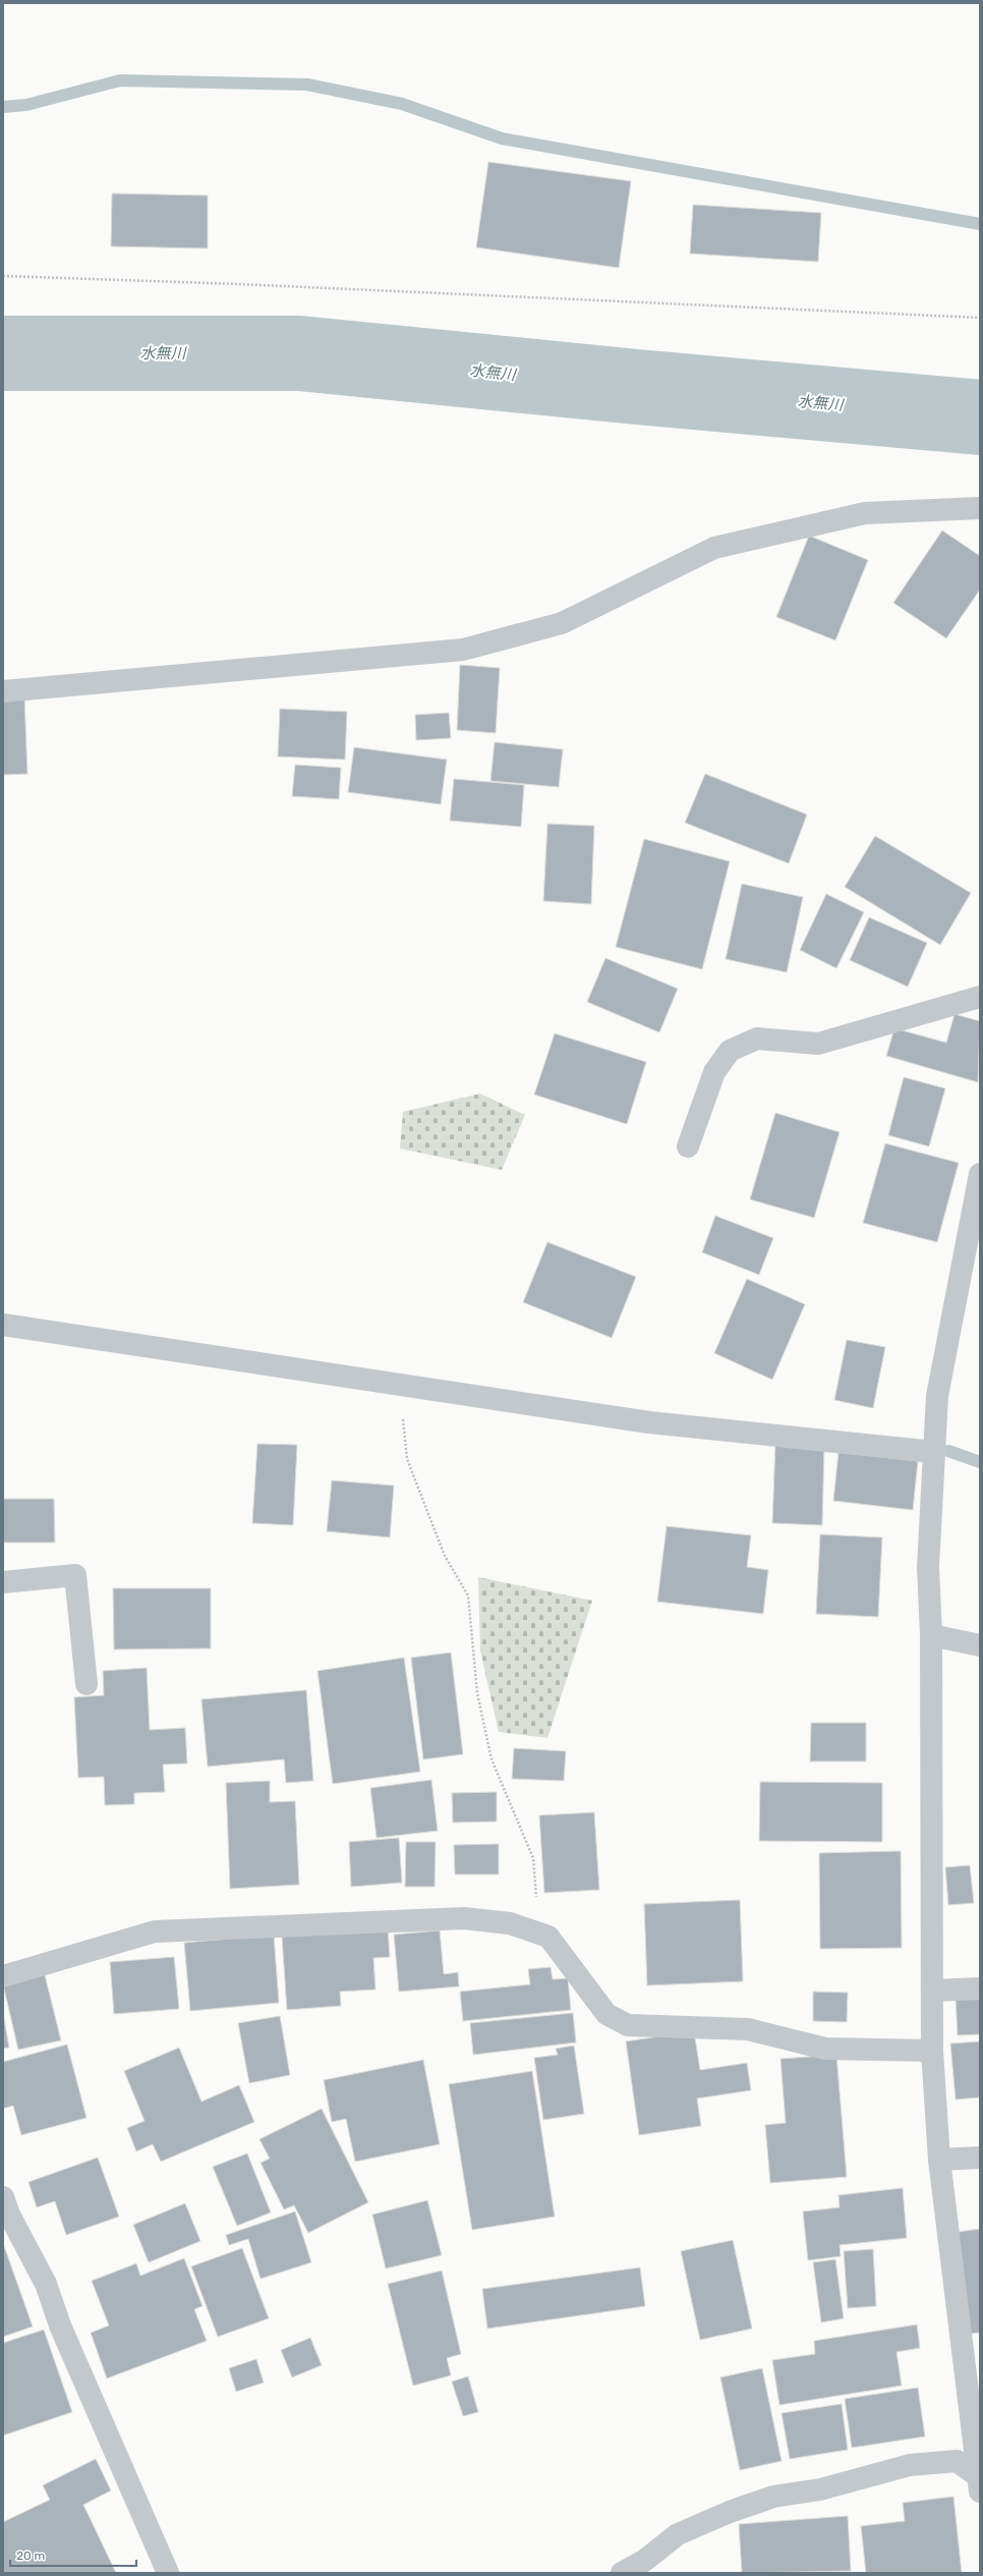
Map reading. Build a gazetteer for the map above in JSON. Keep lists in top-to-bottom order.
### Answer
{
  "water": ["水無川"],
  "scale_bar": "20 m"
}
